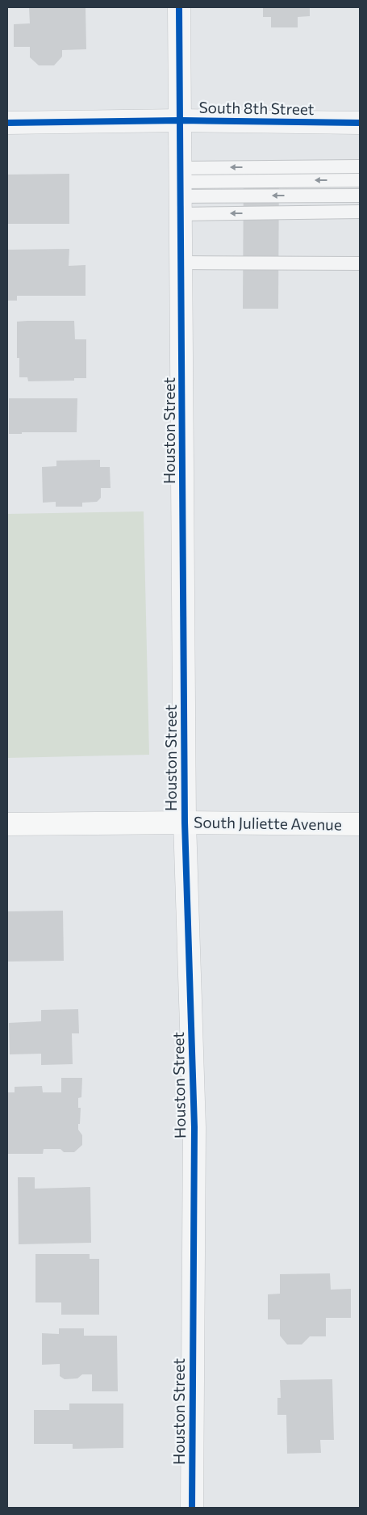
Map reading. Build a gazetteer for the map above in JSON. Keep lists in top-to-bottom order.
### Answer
{
  "streets": {
    "street": ["South 8th Street", "Houston Street", "South Juliette Avenue"]
  },
  "crossings": [
    ["South 8th Street", "Houston Street"],
    ["Houston Street", "South Juliette Avenue"]
  ]
}
